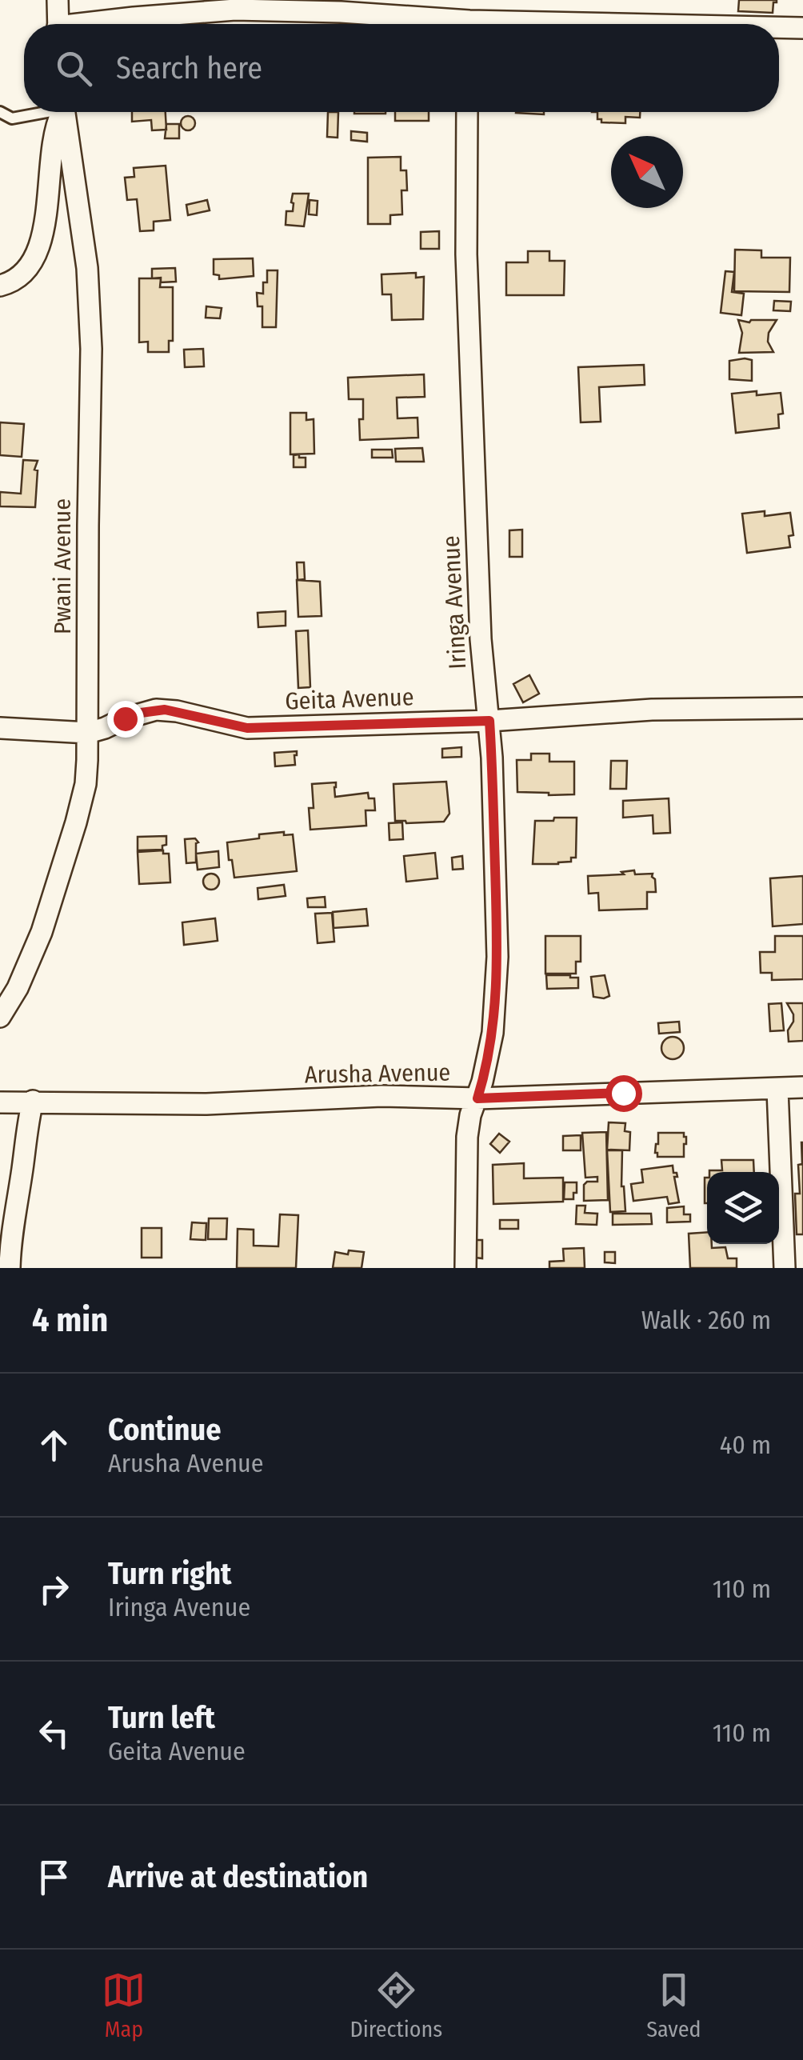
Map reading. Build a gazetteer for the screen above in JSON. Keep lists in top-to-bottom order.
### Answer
{
  "streets": {
    "street": [
      "Pwani Avenue",
      "Iringa Avenue",
      "Geita Avenue",
      "Arusha Avenue"
    ]
  },
  "crossings": [
    ["Pwani Avenue", "Geita Avenue"],
    ["Iringa Avenue", "Geita Avenue"],
    ["Iringa Avenue", "Arusha Avenue"]
  ],
  "north": "top left",
  "page": {
    "search": "Search here",
    "heading": ["4 min", "Walk · 260 m"],
    "list": [
      ["Continue", "Arusha Avenue", "40 m"],
      ["Turn right", "Iringa Avenue", "110 m"],
      ["Turn left", "Geita Avenue", "110 m"],
      "Arrive at destination"
    ],
    "nav": ["Map", "Directions", "Saved"]
  }
}
